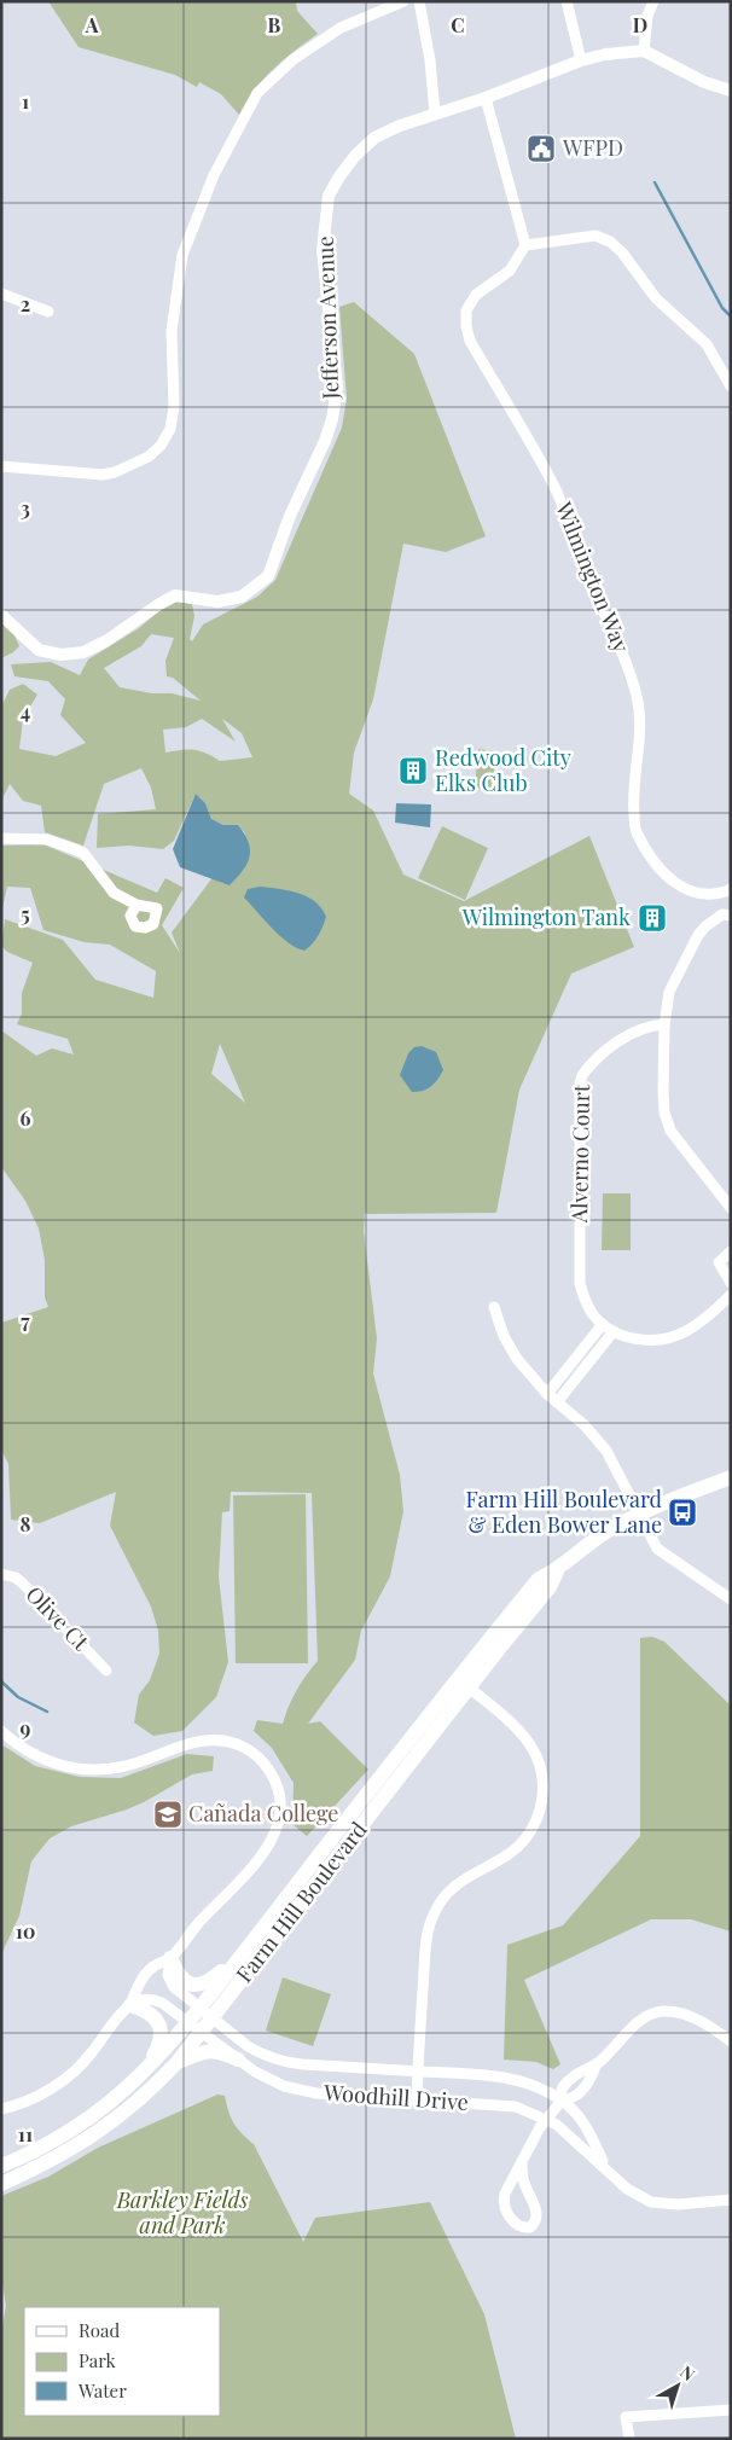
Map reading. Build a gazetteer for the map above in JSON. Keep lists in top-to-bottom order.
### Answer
{
  "streets": {
    "main road": ["Farm Hill Boulevard"],
    "street": [
      "Jefferson Avenue",
      "Wilmington Way",
      "Alverno Court",
      "Olive Ct",
      "Woodhill Drive"
    ]
  },
  "crossings": [
    ["Farm Hill Boulevard", "Woodhill Drive"]
  ],
  "parks": ["Barkley Fields and Park"],
  "places": {
    "public building": ["WFPD"],
    "building": ["Redwood City Elks Club", "Wilmington Tank"],
    "bus stop": ["Farm Hill Boulevard & Eden Bower Lane"],
    "school or university": ["Cañada College"]
  },
  "legend": ["Road", "Park", "Water"],
  "north": "top right",
  "grid": {
    "columns": [
      "A",
      "B",
      "C",
      "D"
    ],
    "rows": [
      "1",
      "2",
      "3",
      "4",
      "5",
      "6",
      "7",
      "8",
      "9",
      "10",
      "11"
    ]
  }
}
